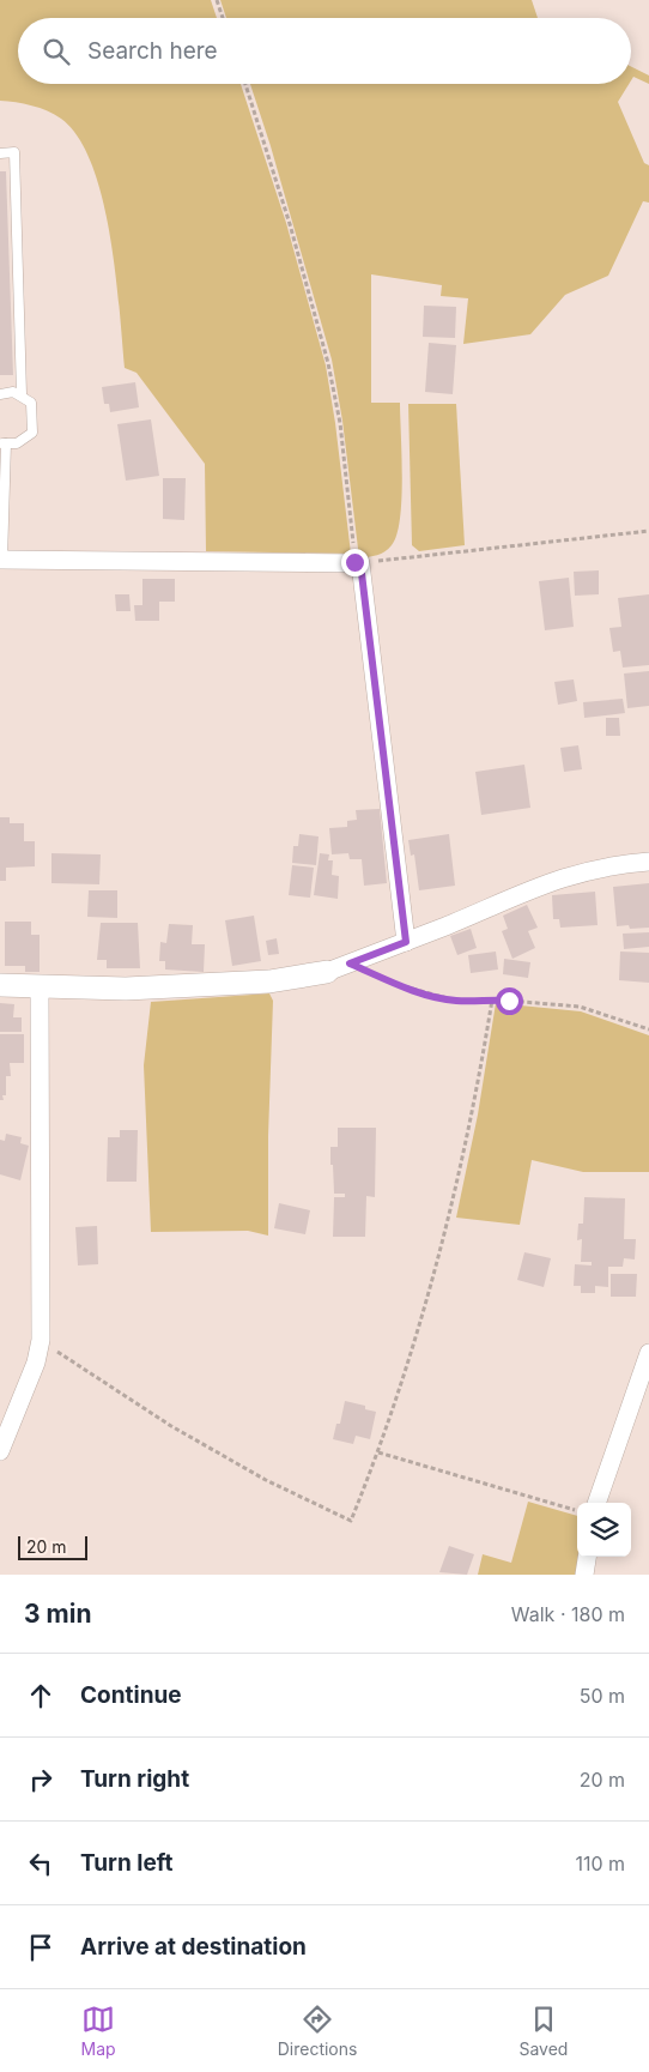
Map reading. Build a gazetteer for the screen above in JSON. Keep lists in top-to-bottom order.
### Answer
{
  "scale_bar": "20 m",
  "page": {
    "search": "Search here",
    "scale": "20 m",
    "heading": ["3 min", "Walk · 180 m"],
    "list": [
      ["Continue", "50 m"],
      ["Turn right", "20 m"],
      ["Turn left", "110 m"],
      "Arrive at destination"
    ],
    "nav": ["Map", "Directions", "Saved"]
  }
}
